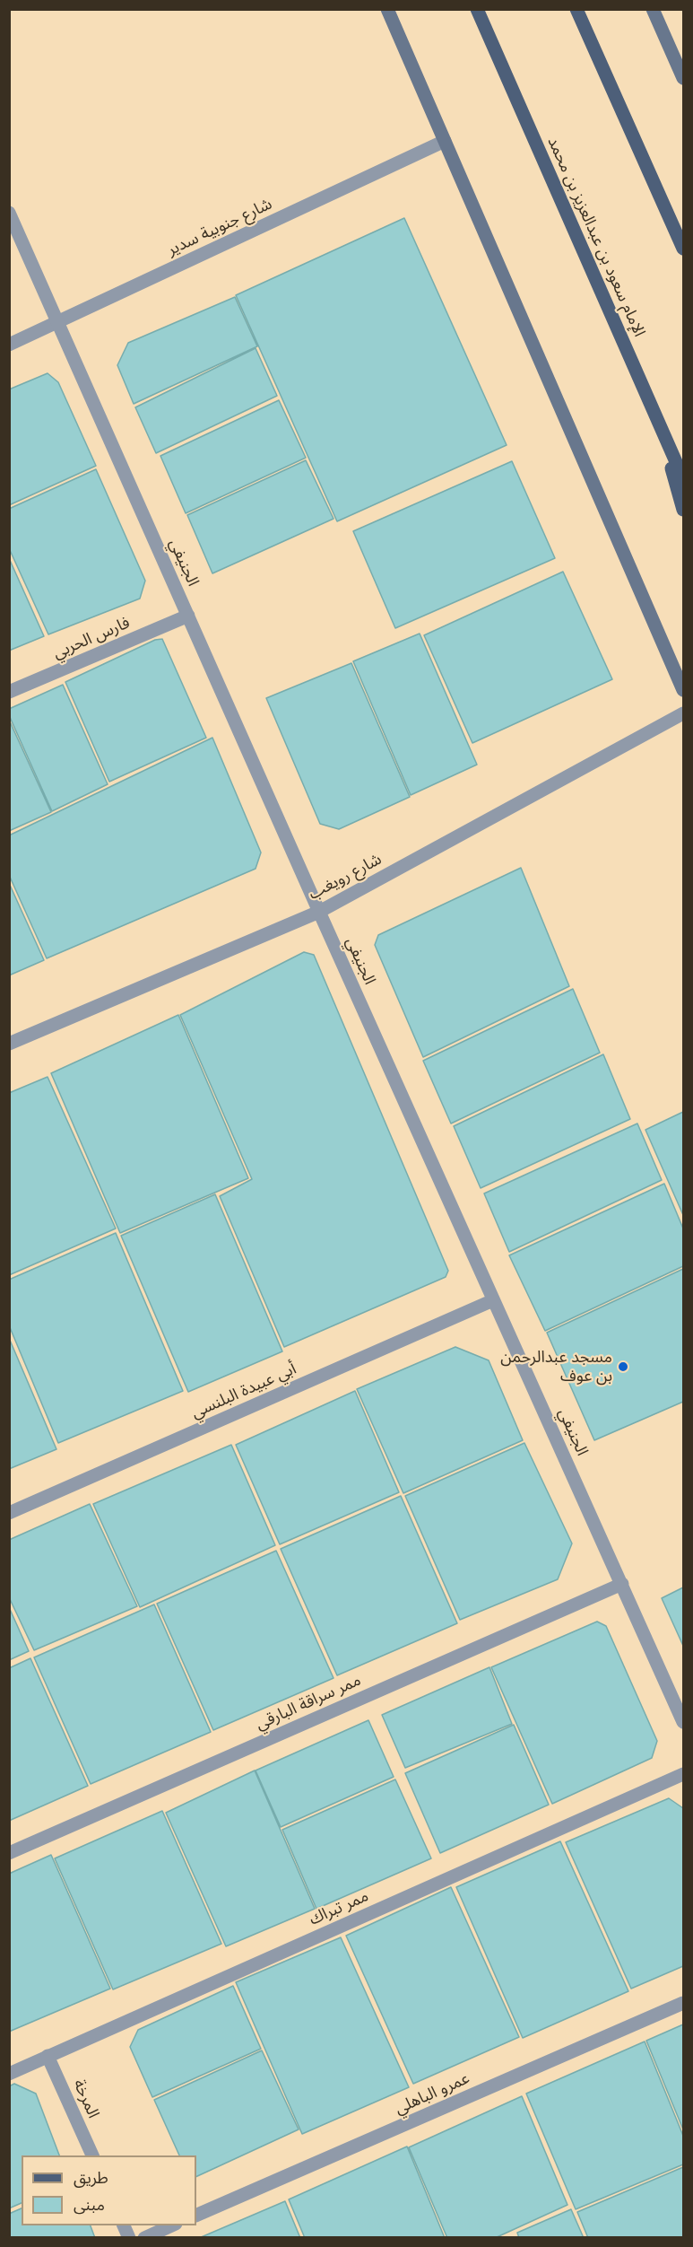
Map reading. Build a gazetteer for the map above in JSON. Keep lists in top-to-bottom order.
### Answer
{
  "streets": {
    "main road": ["الإمام سعود بن عبدالعزيز بن محمد"],
    "street": [
      "شارع جنوبية سدير",
      "الجنيفي",
      "فارس الحربي",
      "شارع رويغب",
      "أبي عبيدة البلنسي",
      "ممر سراقة البارقي",
      "ممر تبراك",
      "عمرو الباهلي",
      "المرخة"
    ]
  },
  "crossings": [
    ["شارع جنوبية سدير", "الجنيفي"],
    ["الجنيفي", "فارس الحربي"],
    ["الجنيفي", "شارع رويغب"],
    ["الجنيفي", "أبي عبيدة البلنسي"],
    ["الجنيفي", "ممر سراقة البارقي"],
    ["ممر تبراك", "المرخة"]
  ],
  "places": ["مسجد عبدالرحمن بن عوف"],
  "legend": ["طريق", "مبنى"]
}
